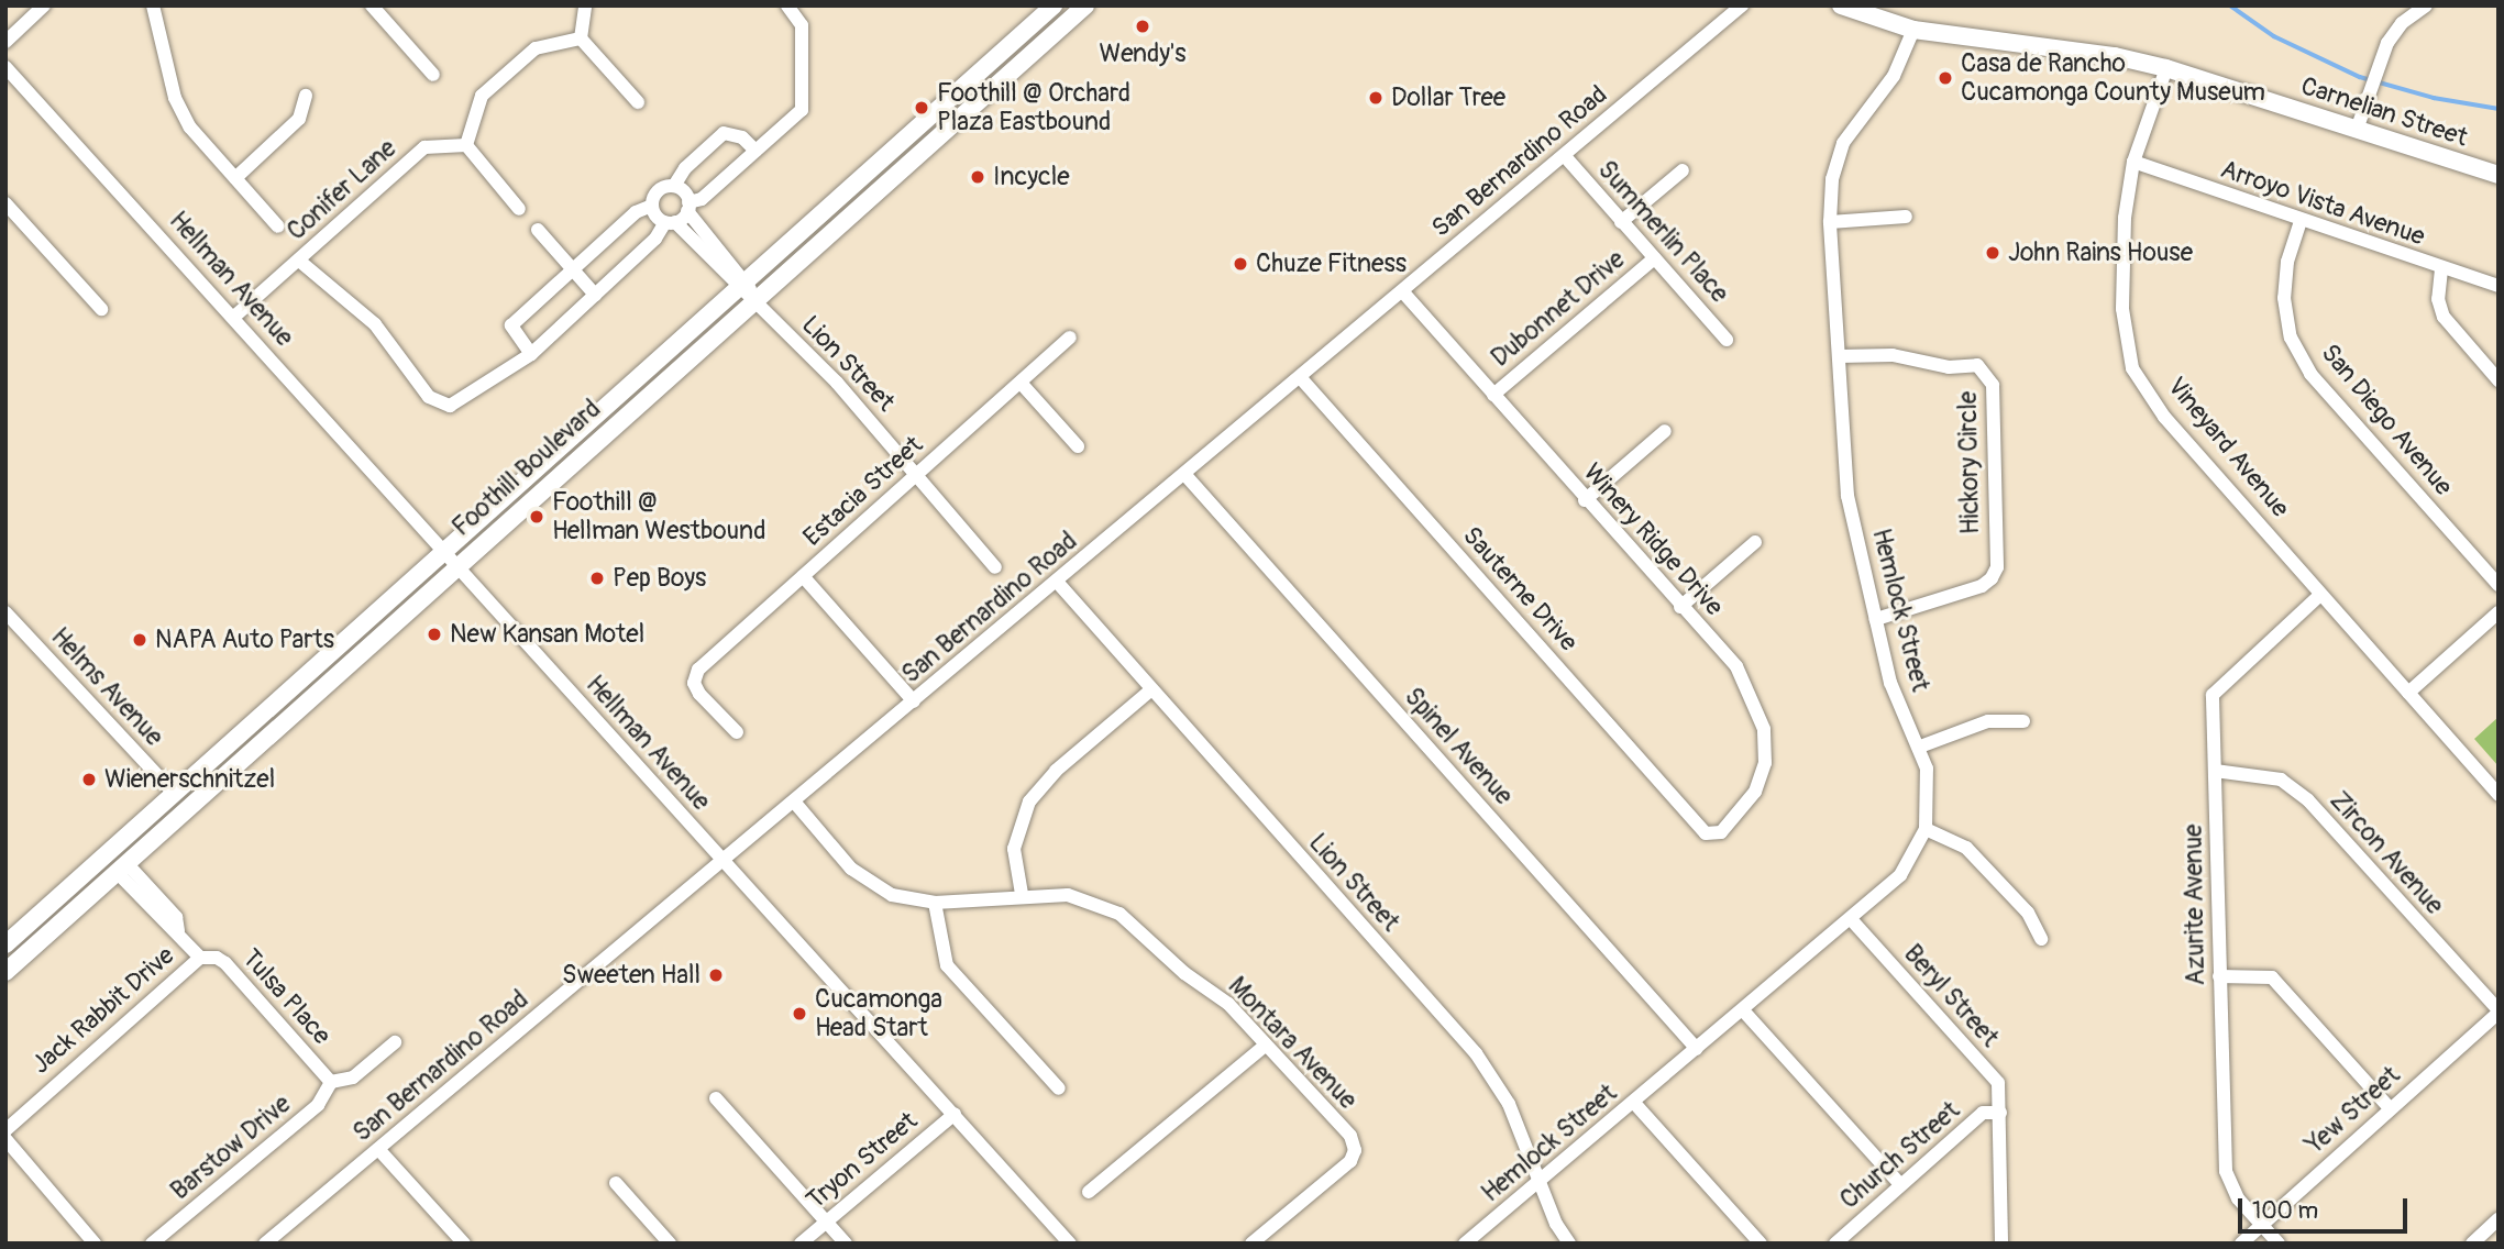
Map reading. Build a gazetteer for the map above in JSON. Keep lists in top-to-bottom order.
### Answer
{
  "streets": {
    "main road": ["Carnelian Street", "Foothill Boulevard"],
    "street": [
      "San Bernardino Road",
      "Conifer Lane",
      "Arroyo Vista Avenue",
      "Summerlin Place",
      "Hellman Avenue",
      "Dubonnet Drive",
      "Lion Street",
      "San Diego Avenue",
      "Vineyard Avenue",
      "Hickory Circle",
      "Estacia Street",
      "Winery Ridge Drive",
      "Sauterne Drive",
      "Hemlock Street",
      "Helms Avenue",
      "Spinel Avenue",
      "Zircon Avenue",
      "Azurite Avenue",
      "Beryl Street",
      "Tulsa Place",
      "Jack Rabbit Drive",
      "Montara Avenue",
      "Yew Street",
      "Barstow Drive",
      "Church Street",
      "Tryon Street"
    ]
  },
  "crossings": [
    ["Carnelian Street", "Vineyard Avenue"],
    ["San Bernardino Road", "Summerlin Place"],
    ["San Bernardino Road", "Hellman Avenue"],
    ["San Bernardino Road", "Lion Street"],
    ["San Bernardino Road", "Winery Ridge Drive"],
    ["San Bernardino Road", "Sauterne Drive"],
    ["San Bernardino Road", "Spinel Avenue"],
    ["San Bernardino Road", "Montara Avenue"],
    ["Conifer Lane", "Hellman Avenue"],
    ["Arroyo Vista Avenue", "San Diego Avenue"],
    ["Arroyo Vista Avenue", "Vineyard Avenue"],
    ["Summerlin Place", "Dubonnet Drive"],
    ["Hellman Avenue", "Foothill Boulevard"],
    ["Hellman Avenue", "Tryon Street"],
    ["Dubonnet Drive", "Winery Ridge Drive"],
    ["Lion Street", "Foothill Boulevard"],
    ["Lion Street", "Estacia Street"],
    ["Lion Street", "Hemlock Street"],
    ["Vineyard Avenue", "Azurite Avenue"],
    ["Hickory Circle", "Hemlock Street"],
    ["Foothill Boulevard", "Helms Avenue"],
    ["Winery Ridge Drive", "Sauterne Drive"],
    ["Hemlock Street", "Spinel Avenue"],
    ["Hemlock Street", "Beryl Street"],
    ["Zircon Avenue", "Azurite Avenue"],
    ["Zircon Avenue", "Yew Street"],
    ["Azurite Avenue", "Yew Street"],
    ["Beryl Street", "Church Street"],
    ["Tulsa Place", "Jack Rabbit Drive"],
    ["Tulsa Place", "Barstow Drive"]
  ],
  "places": [
    "Wendy's",
    "Casa de Rancho Cucamonga County Museum",
    "Dollar Tree",
    "Foothill @ Orchard Plaza Eastbound",
    "Incycle",
    "John Rains House",
    "Chuze Fitness",
    "Foothill @ Hellman Westbound",
    "Pep Boys",
    "New Kansan Motel",
    "NAPA Auto Parts",
    "Wienerschnitzel",
    "Sweeten Hall",
    "Cucamonga Head Start"
  ],
  "scale_bar": "100 m"
}
